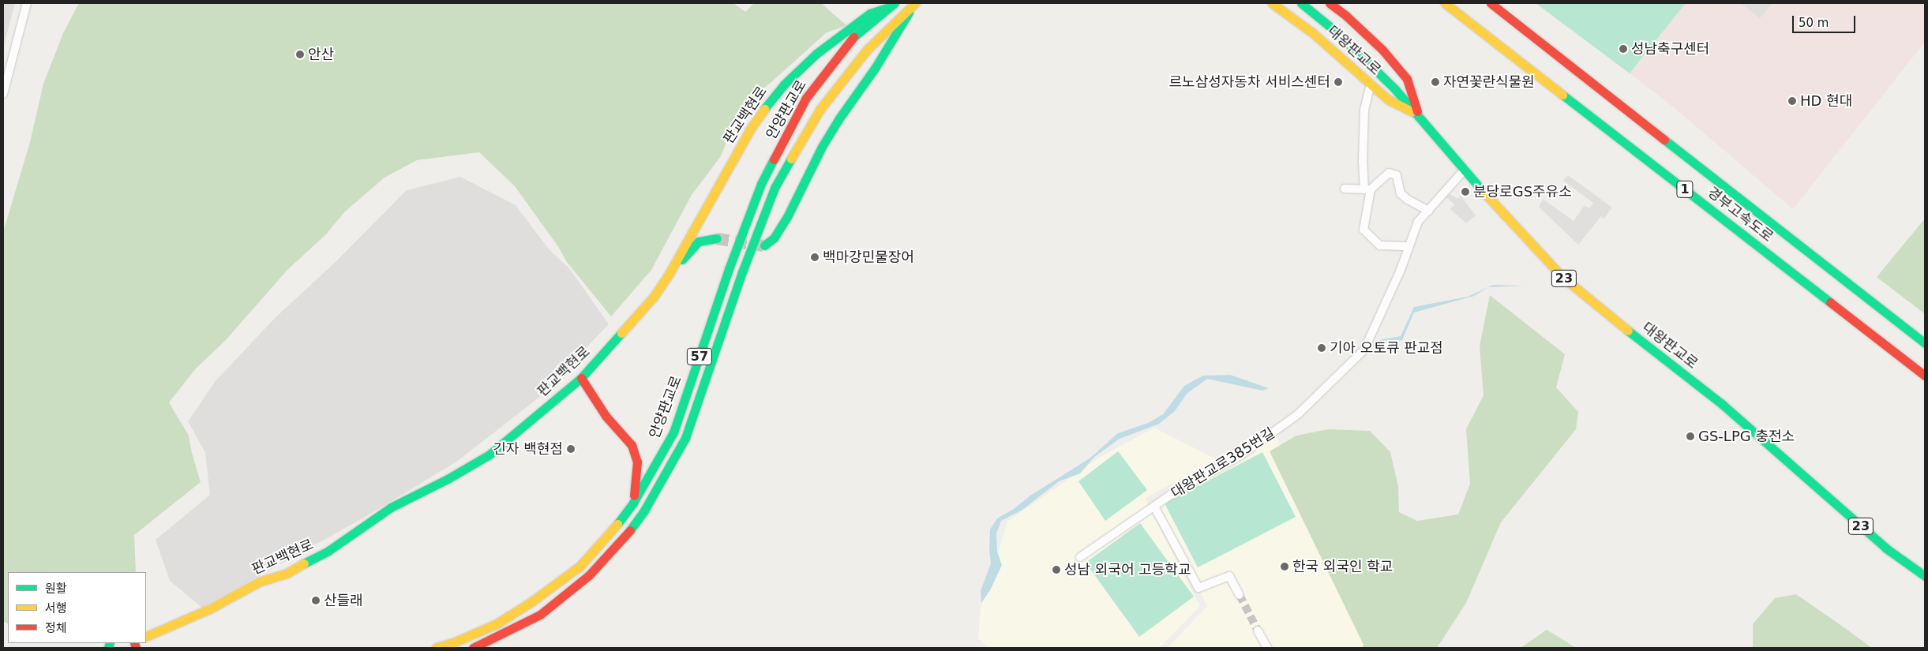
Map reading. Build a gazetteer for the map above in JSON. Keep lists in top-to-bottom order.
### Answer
{
  "streets": {
    "main road": [
      "대왕판교로",
      "안양판교로",
      "판교백현로",
      "1",
      "경부고속도로",
      "23",
      "57"
    ],
    "street": ["대왕판교로385번길"]
  },
  "crossings": [
    ["대왕판교로", "대왕판교로385번길"],
    ["안양판교로", "판교백현로"]
  ],
  "places": [
    "성남축구센터",
    "안산",
    "르노삼성자동차 서비스센터",
    "자연꽃란식물원",
    "HD 현대",
    "분당로GS주유소",
    "백마강민물장어",
    "기아 오토큐 판교점",
    "GS-LPG 충전소",
    "긴자 백현점",
    "한국 외국인 학교",
    "성남 외국어 고등학교",
    "산들래"
  ],
  "legend": ["원활", "서행", "정체"],
  "scale_bar": "50 m"
}
